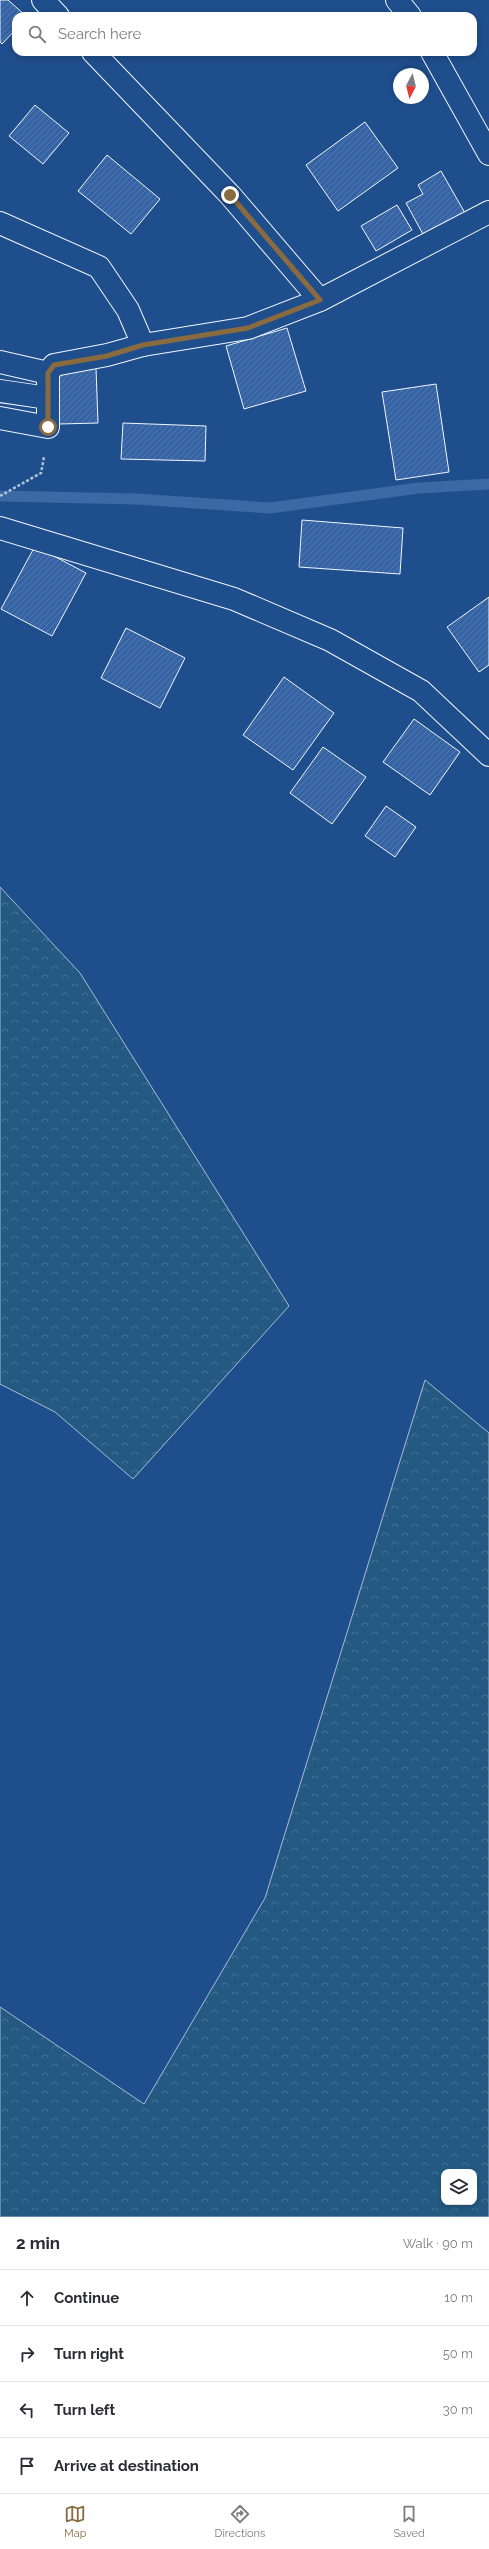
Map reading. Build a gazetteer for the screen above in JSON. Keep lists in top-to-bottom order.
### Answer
{
  "north": "bottom",
  "page": {
    "search": "Search here",
    "heading": ["2 min", "Walk · 90 m"],
    "list": [
      ["Continue", "10 m"],
      ["Turn right", "50 m"],
      ["Turn left", "30 m"],
      "Arrive at destination"
    ],
    "nav": ["Map", "Directions", "Saved"]
  }
}
